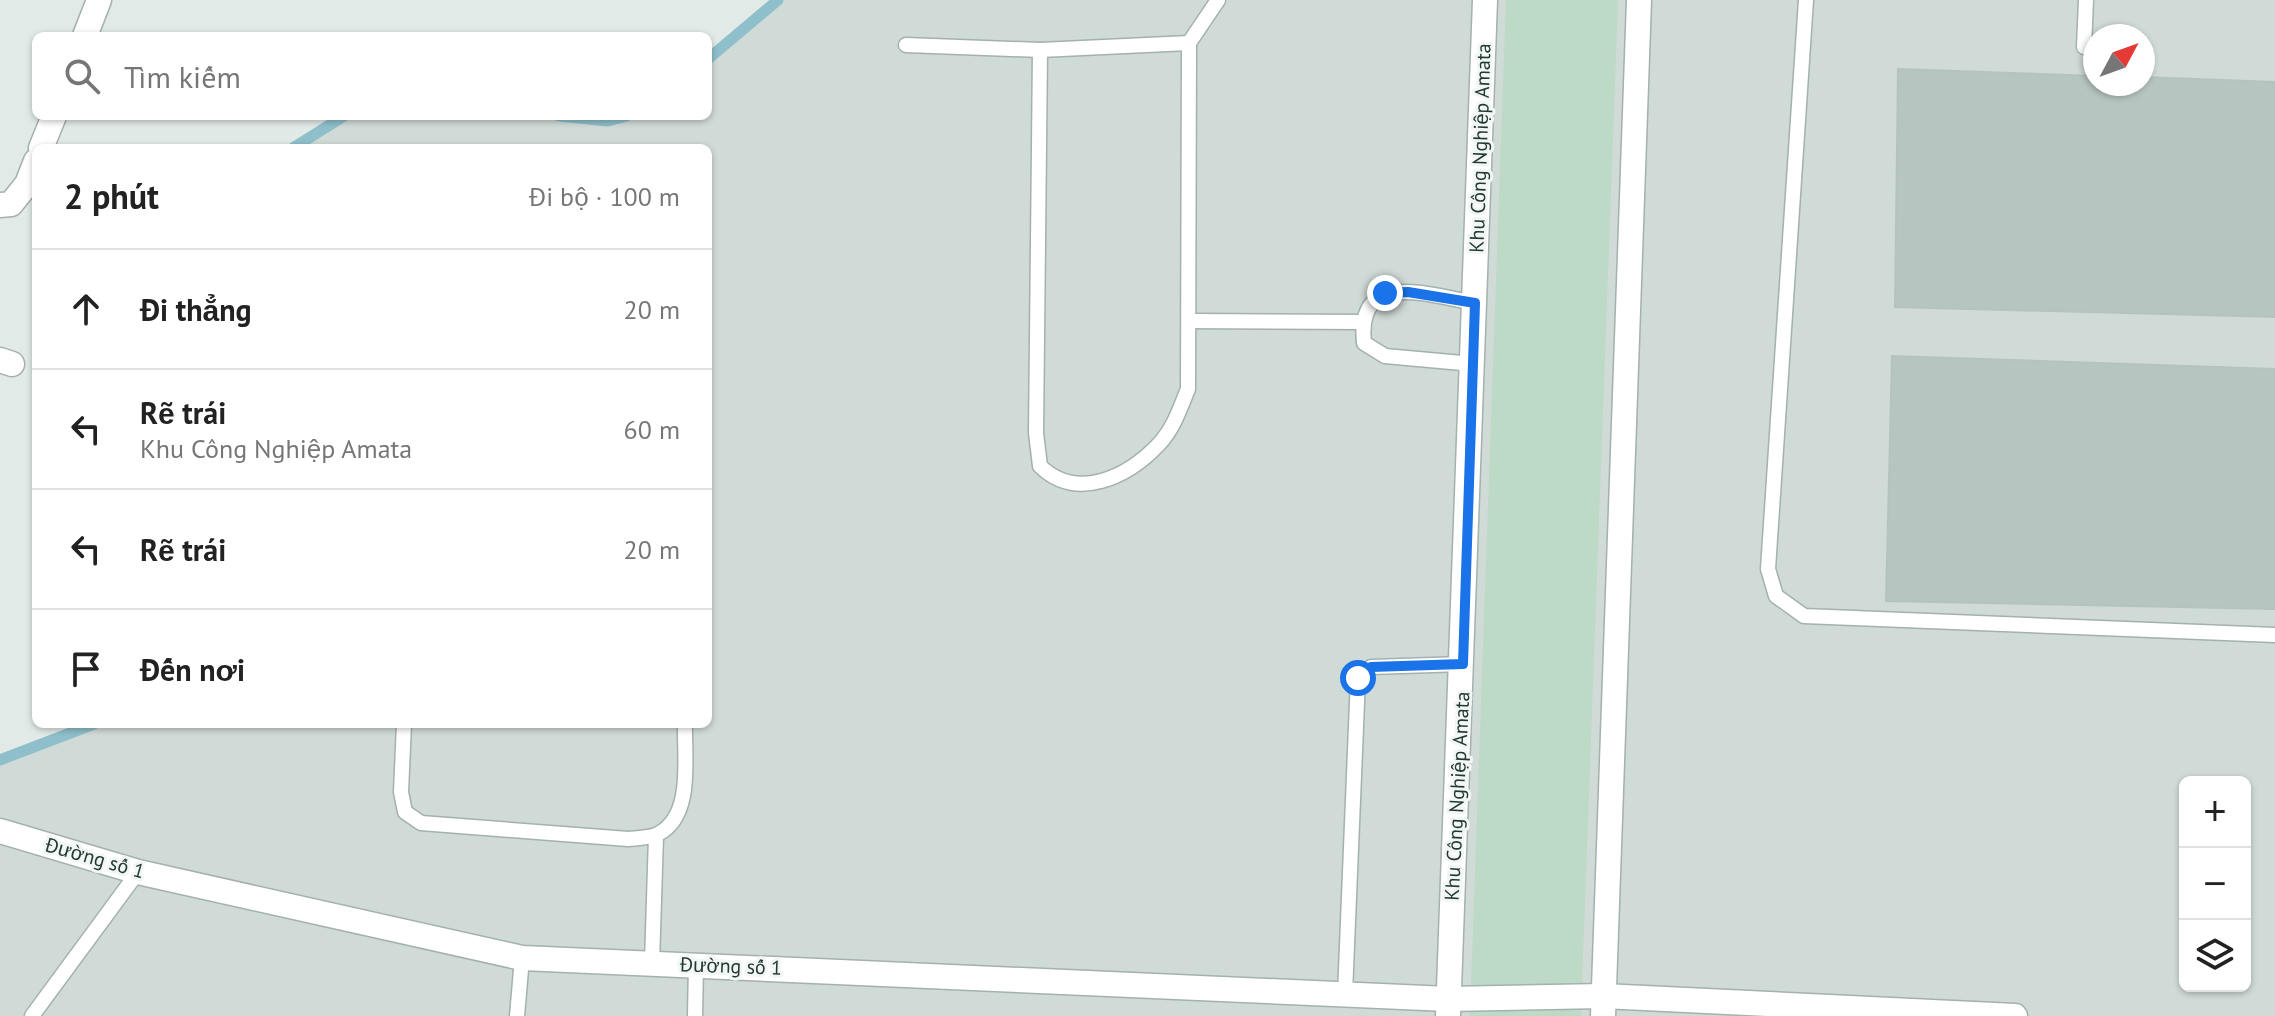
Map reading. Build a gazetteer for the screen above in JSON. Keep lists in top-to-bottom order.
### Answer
{
  "streets": {
    "street": ["Khu Công Nghiệp Amata", "Đường số 1"]
  },
  "crossings": [
    ["Khu Công Nghiệp Amata", "Đường số 1"]
  ],
  "north": "top right",
  "page": {
    "search": "Tìm kiếm",
    "heading": ["2 phút", "Đi bộ · 100 m"],
    "list": [
      ["Đi thẳng", "20 m"],
      ["Rẽ trái", "Khu Công Nghiệp Amata", "60 m"],
      ["Rẽ trái", "20 m"],
      "Đến nơi"
    ],
    "map_buttons": ["+", "−"]
  }
}
